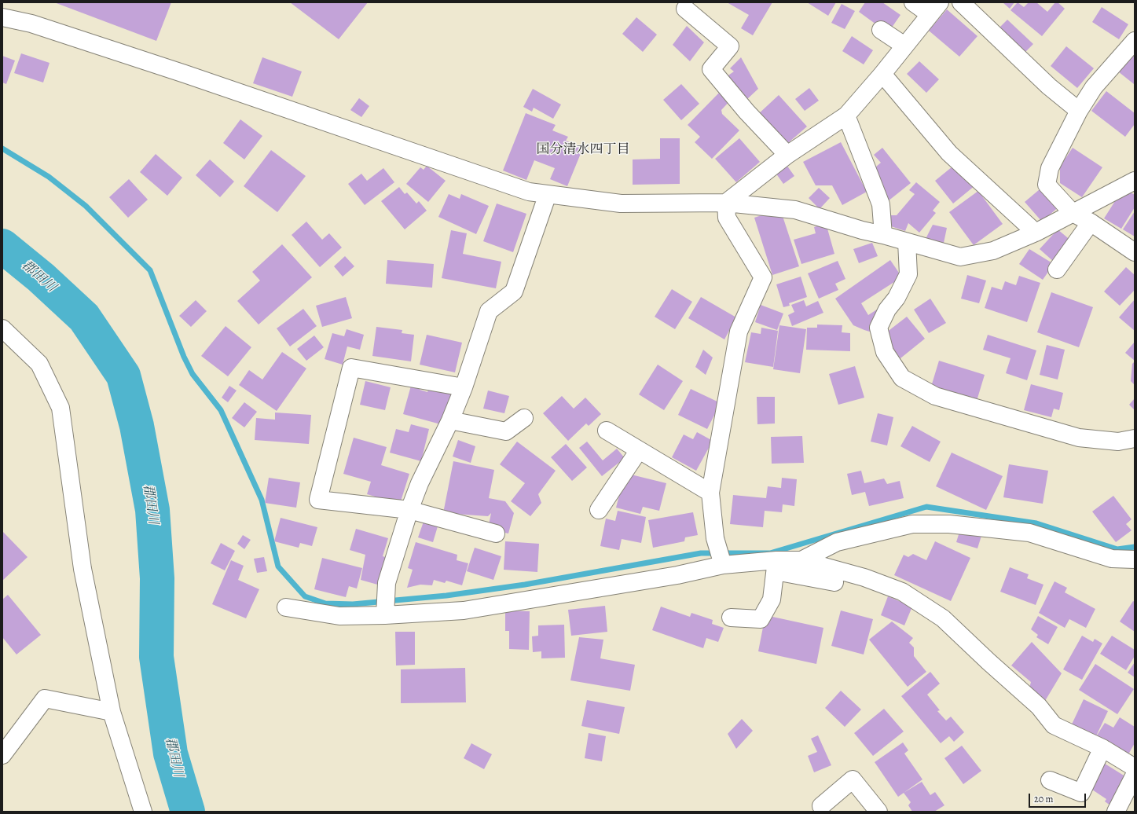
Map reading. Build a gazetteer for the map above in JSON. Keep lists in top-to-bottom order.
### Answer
{
  "districts": ["国分清水四丁目"],
  "water": ["郡田川"],
  "scale_bar": "20 m"
}
